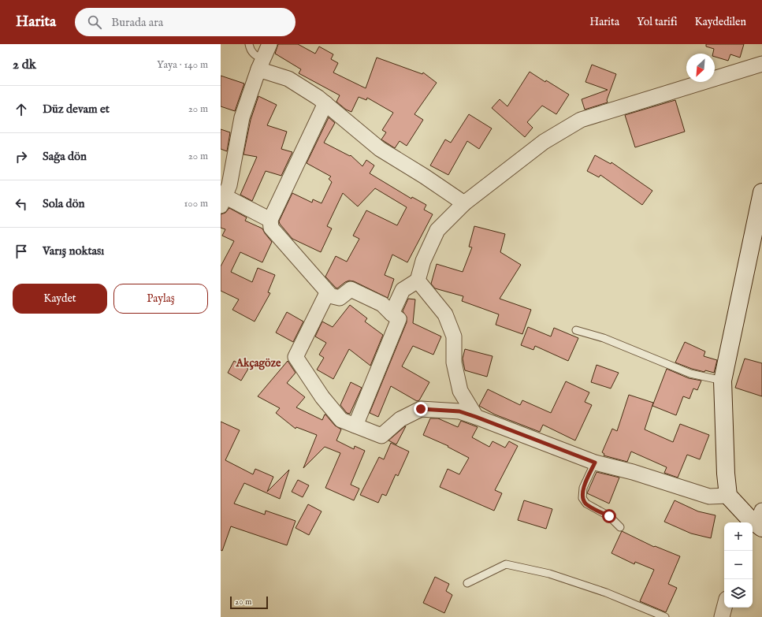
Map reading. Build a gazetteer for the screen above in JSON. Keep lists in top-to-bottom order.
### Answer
{
  "districts": ["Akçagöze"],
  "scale_bar": "20 m",
  "north": "bottom left",
  "page": {
    "header": "Harita",
    "search": "Burada ara",
    "nav": ["Harita", "Yol tarifi", "Kaydedilen"],
    "heading": ["2 dk", "Yaya · 140 m"],
    "list": [
      ["Düz devam et", "20 m"],
      ["Sağa dön", "20 m"],
      ["Sola dön", "100 m"],
      "Varış noktası"
    ],
    "buttons": ["Kaydet", "Paylaş"],
    "map_buttons": ["+", "−"],
    "scale": "20 m"
  }
}
